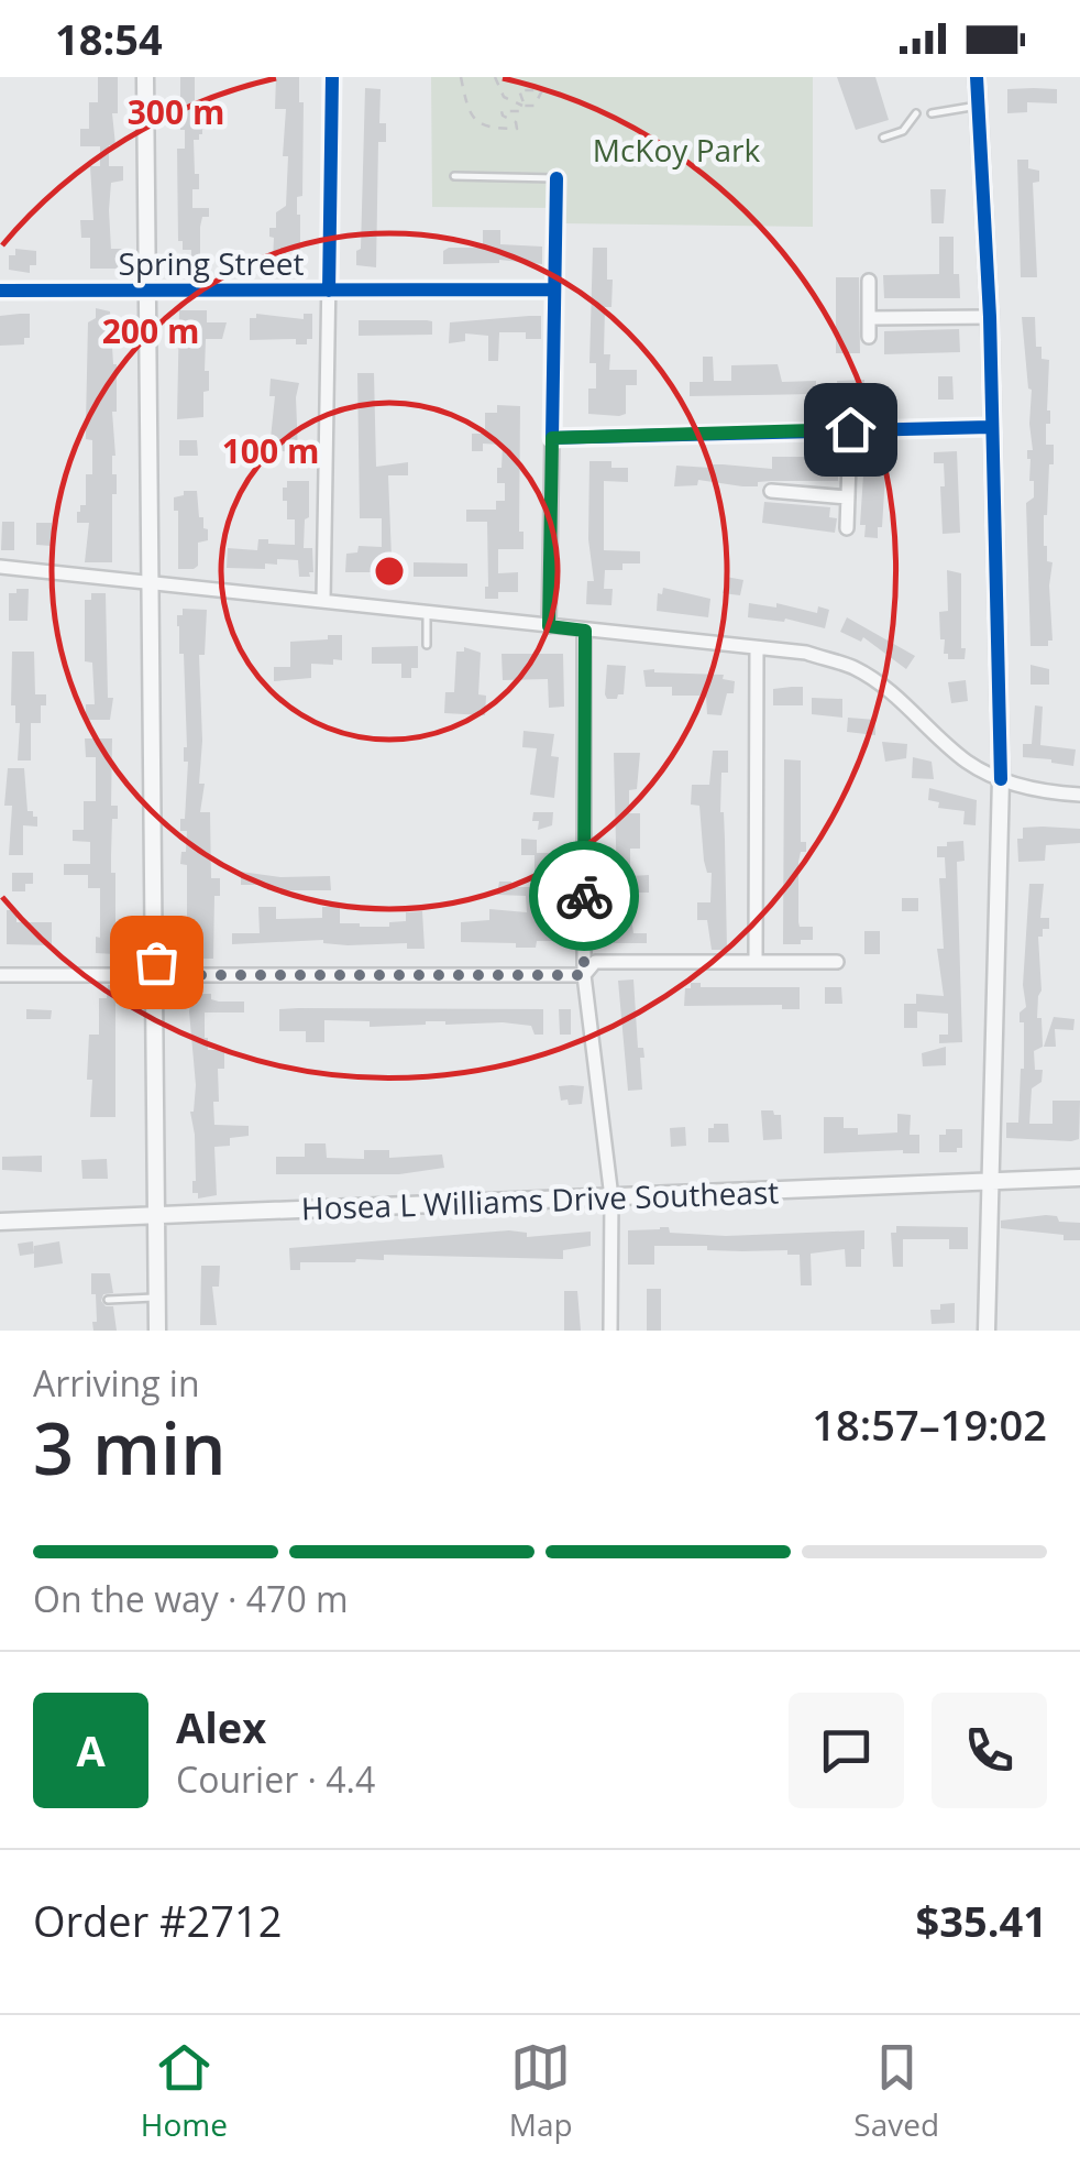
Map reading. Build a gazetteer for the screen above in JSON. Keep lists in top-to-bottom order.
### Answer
{
  "streets": {
    "street": ["Spring Street", "Hosea L Williams Drive Southeast"]
  },
  "parks": ["McKoy Park"],
  "page": {
    "status": "18:54",
    "heading": ["3 min", "Arriving in", "18:57–19:02"],
    "panel": [
      "Alex",
      "Courier · 4.4",
      "Order #2712",
      "$35.41"
    ],
    "bar": "On the way · 470 m",
    "round": "A",
    "tabs": ["Home", "Map", "Saved"]
  },
  "rings": ["300 m", "200 m", "100 m"]
}
